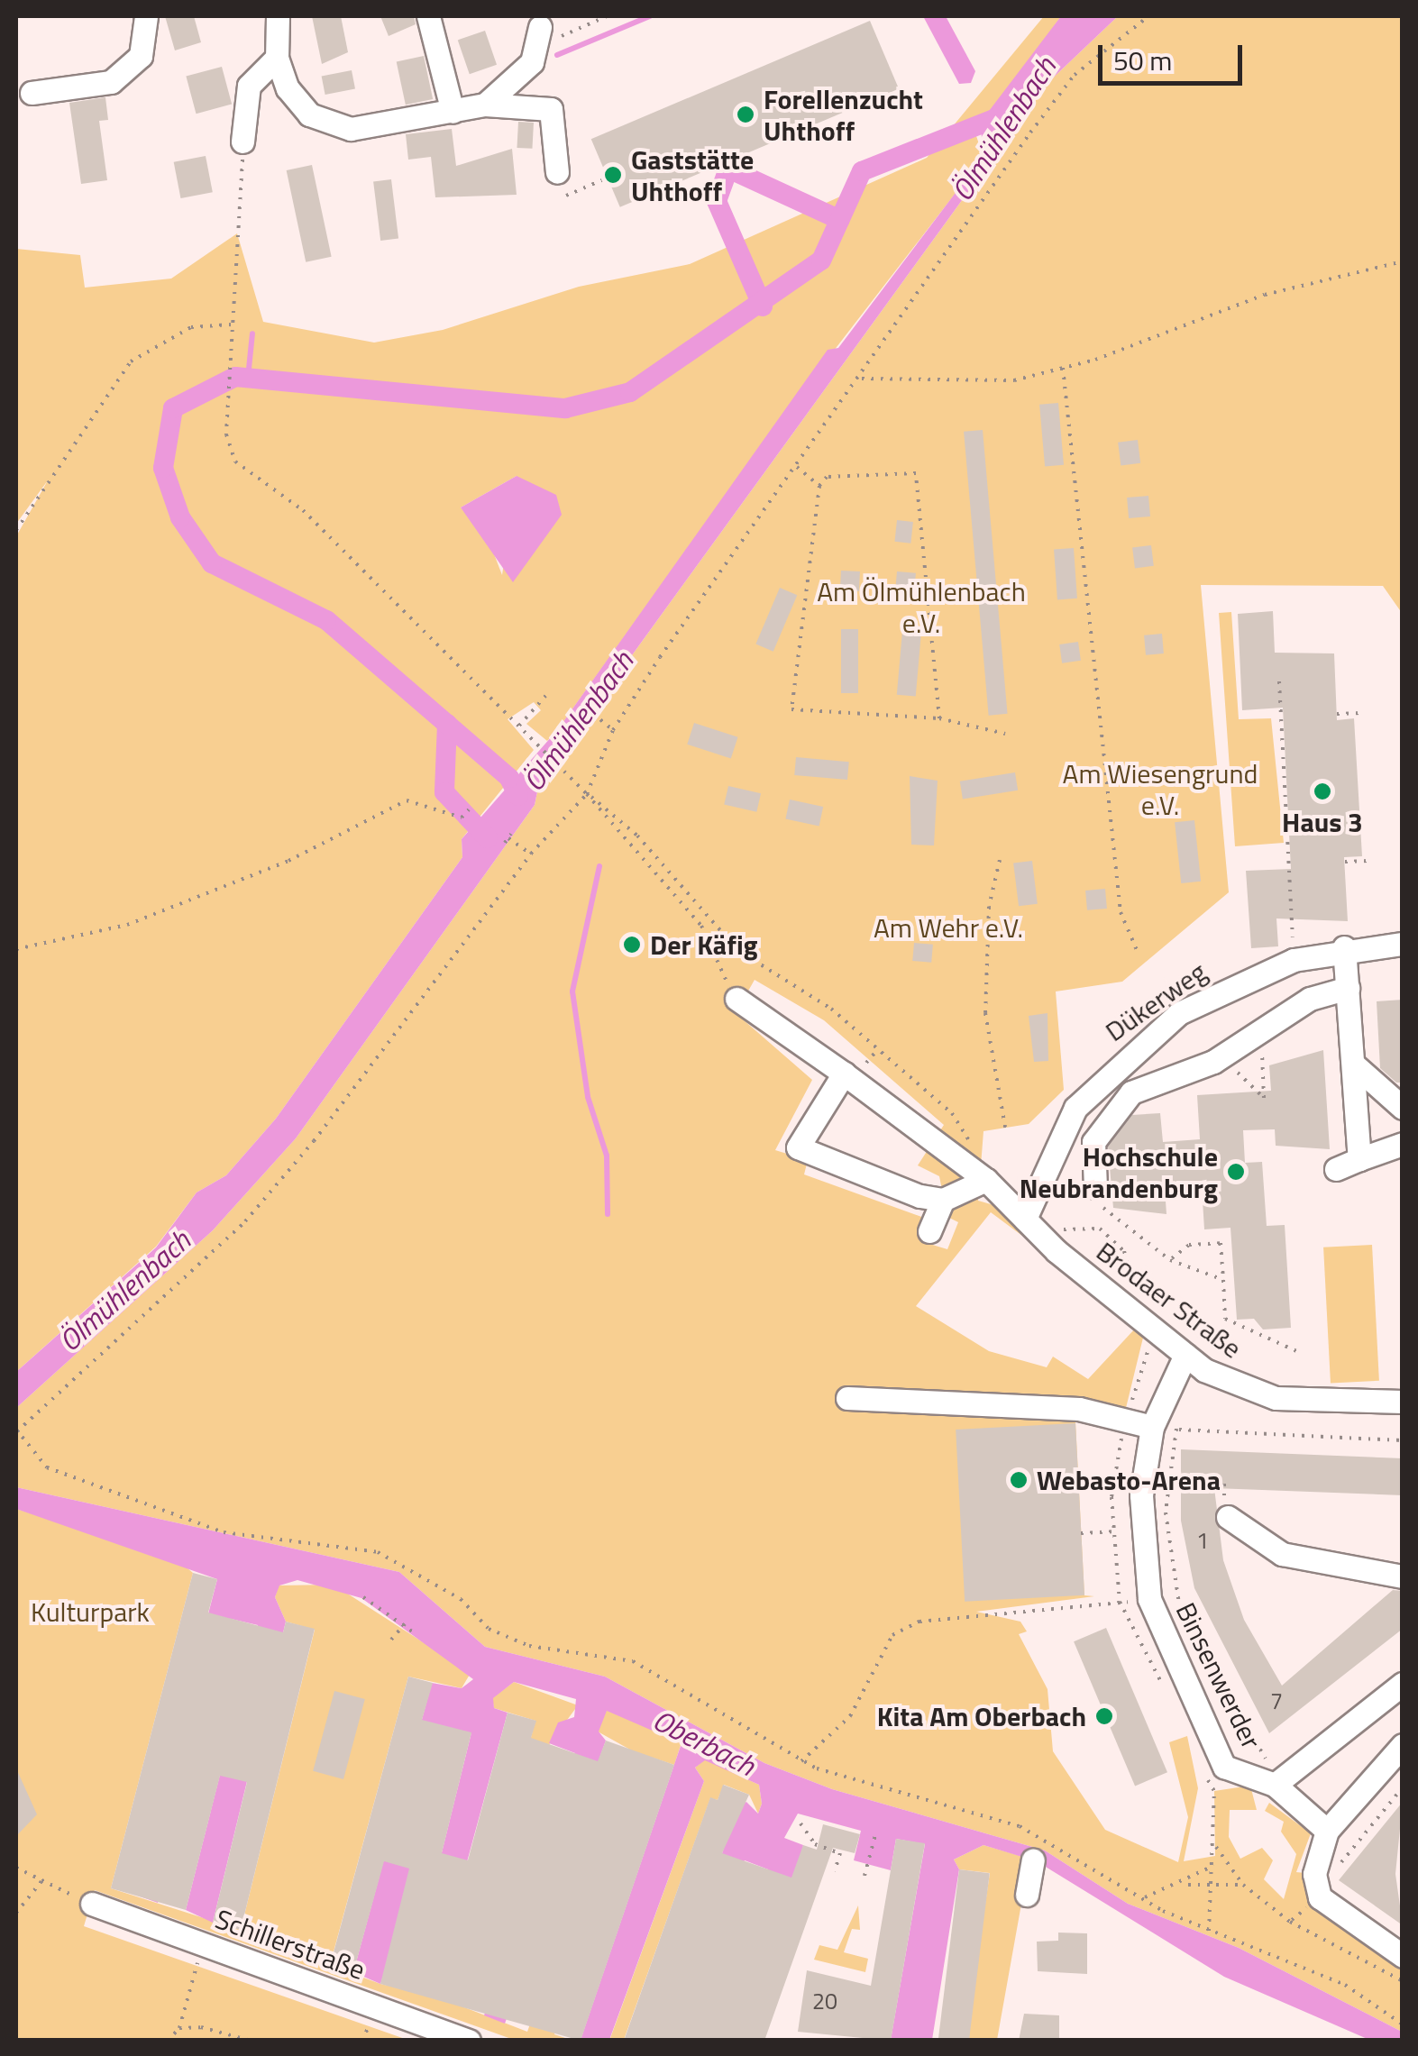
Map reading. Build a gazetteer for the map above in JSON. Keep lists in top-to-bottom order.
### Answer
{
  "streets": {
    "street": [
      "Dükerweg",
      "Brodaer Straße",
      "Binsenwerder",
      "Schillerstraße"
    ]
  },
  "crossings": [
    ["Dükerweg", "Brodaer Straße"],
    ["Brodaer Straße", "Binsenwerder"]
  ],
  "water": ["Ölmühlenbach", "Oberbach"],
  "parks": [
    "Am Ölmühlenbach e.V.",
    "Am Wiesengrund e.V.",
    "Am Wehr e.V.",
    "Kulturpark"
  ],
  "places": [
    "Forellenzucht Uhthoff",
    "Gaststätte Uhthoff",
    "Haus 3",
    "Der Käfig",
    "Hochschule Neubrandenburg",
    "Webasto-Arena",
    "Kita Am Oberbach"
  ],
  "house_numbers": ["1", "7", "20"],
  "scale_bar": "50 m"
}
